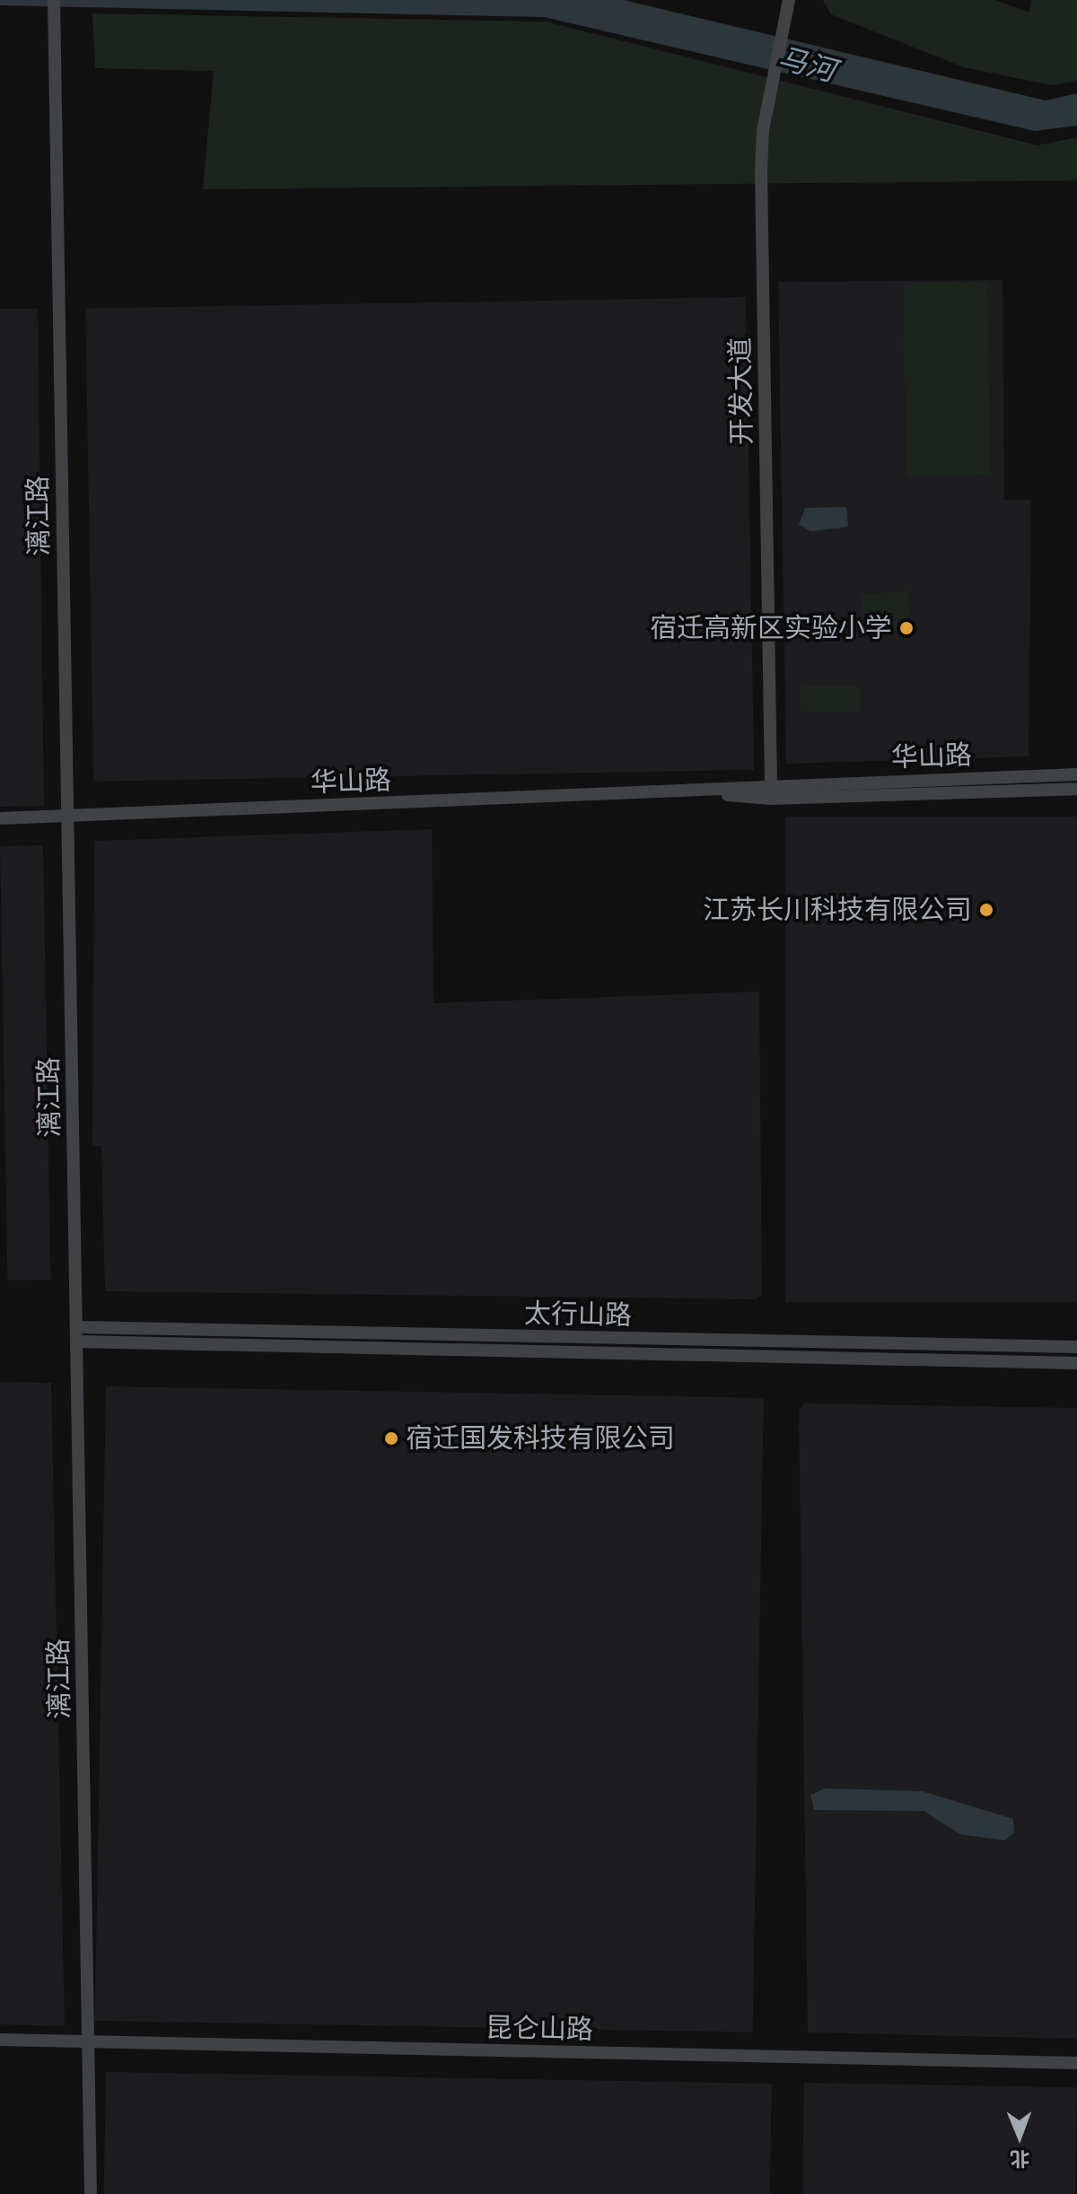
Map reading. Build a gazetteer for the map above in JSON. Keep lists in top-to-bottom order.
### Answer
{
  "streets": {
    "street": [
      "开发大道",
      "漓江路",
      "华山路",
      "太行山路",
      "昆仑山路"
    ]
  },
  "crossings": [
    ["开发大道", "华山路"],
    ["漓江路", "华山路"],
    ["漓江路", "太行山路"],
    ["漓江路", "昆仑山路"]
  ],
  "water": ["马河"],
  "places": ["宿迁高新区实验小学", "江苏长川科技有限公司", "宿迁国发科技有限公司"],
  "north": "bottom"
}
